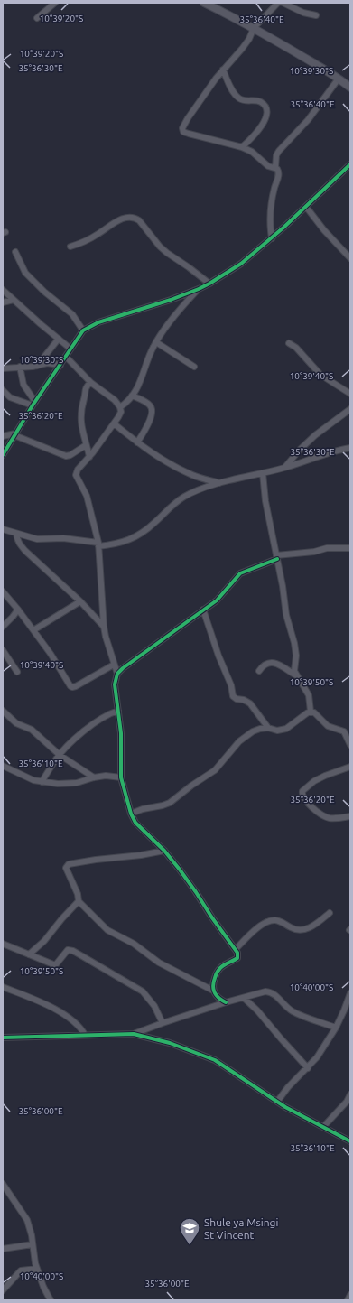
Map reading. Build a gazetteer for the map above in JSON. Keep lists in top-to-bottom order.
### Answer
{
  "places": {
    "school or university": ["Shule ya Msingi St Vincent"]
  },
  "coordinates": [
    "10°39'20\"S",
    "35°36'40\"E",
    "35°36'30\"E",
    "10°39'30\"S",
    "10°39'40\"S",
    "35°36'20\"E",
    "10°39'50\"S",
    "35°36'10\"E",
    "10°40'00\"S",
    "35°36'00\"E"
  ]
}
